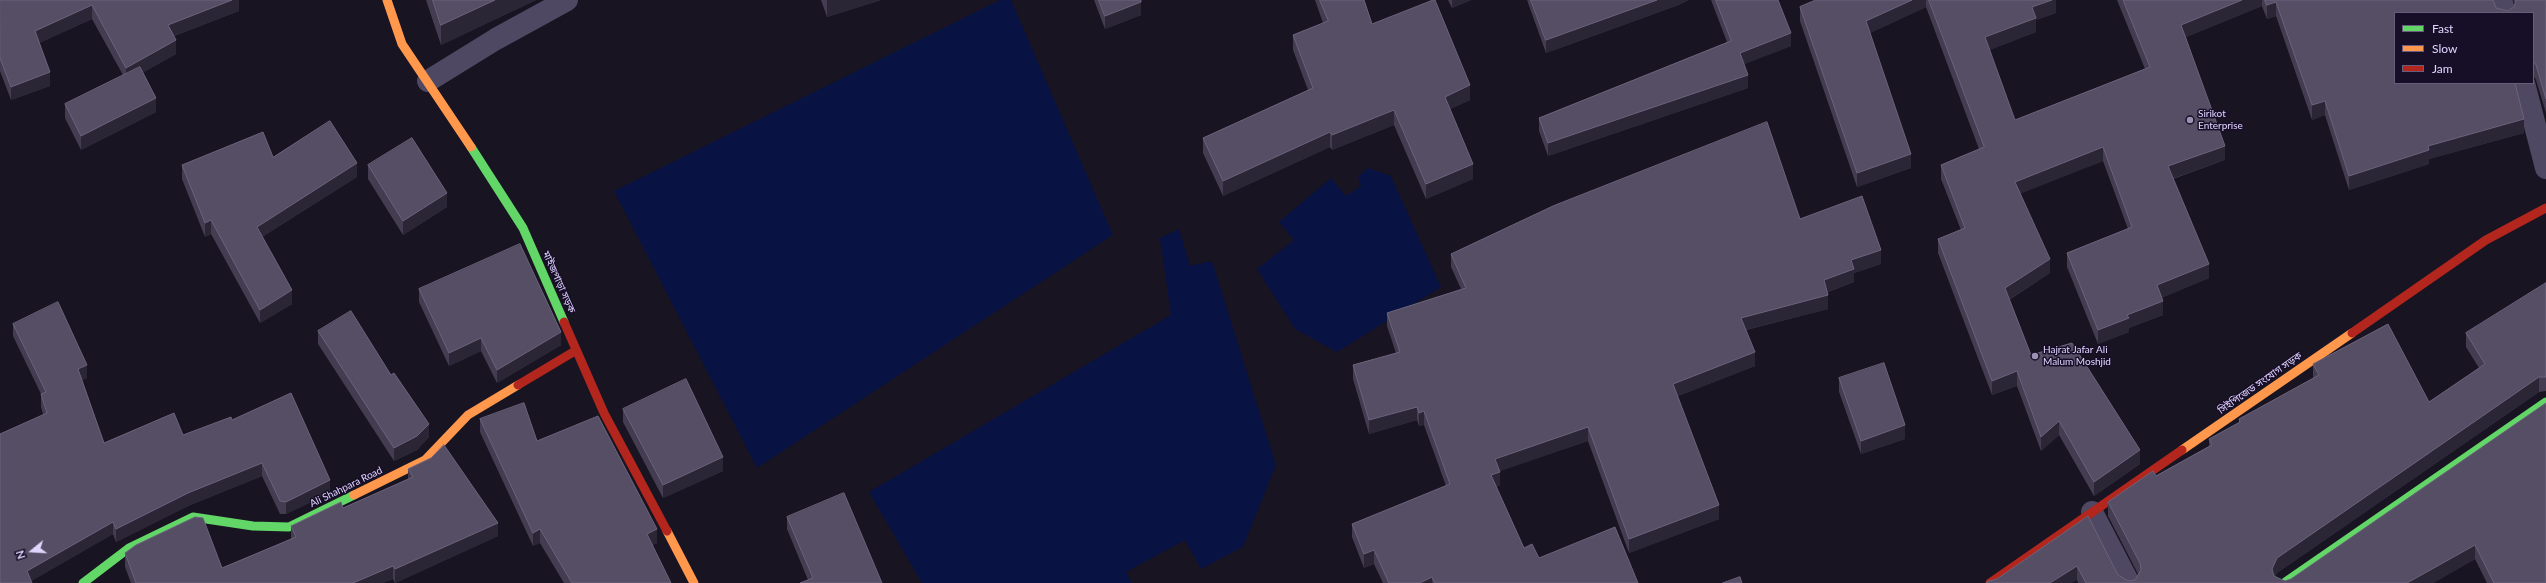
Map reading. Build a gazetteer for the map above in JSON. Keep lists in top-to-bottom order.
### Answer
{
  "streets": {
    "street": ["মাইজপাড়া সড়ক", "সিইপিজেড সংযোগ সড়ক", "Ali Shahpara Road"]
  },
  "crossings": [
    ["মাইজপাড়া সড়ক", "Ali Shahpara Road"]
  ],
  "places": ["Sirikot Enterprise", "Hajrat Jafar Ali Malum Moshjid"],
  "legend": ["Fast", "Slow", "Jam"],
  "north": "left"
}
